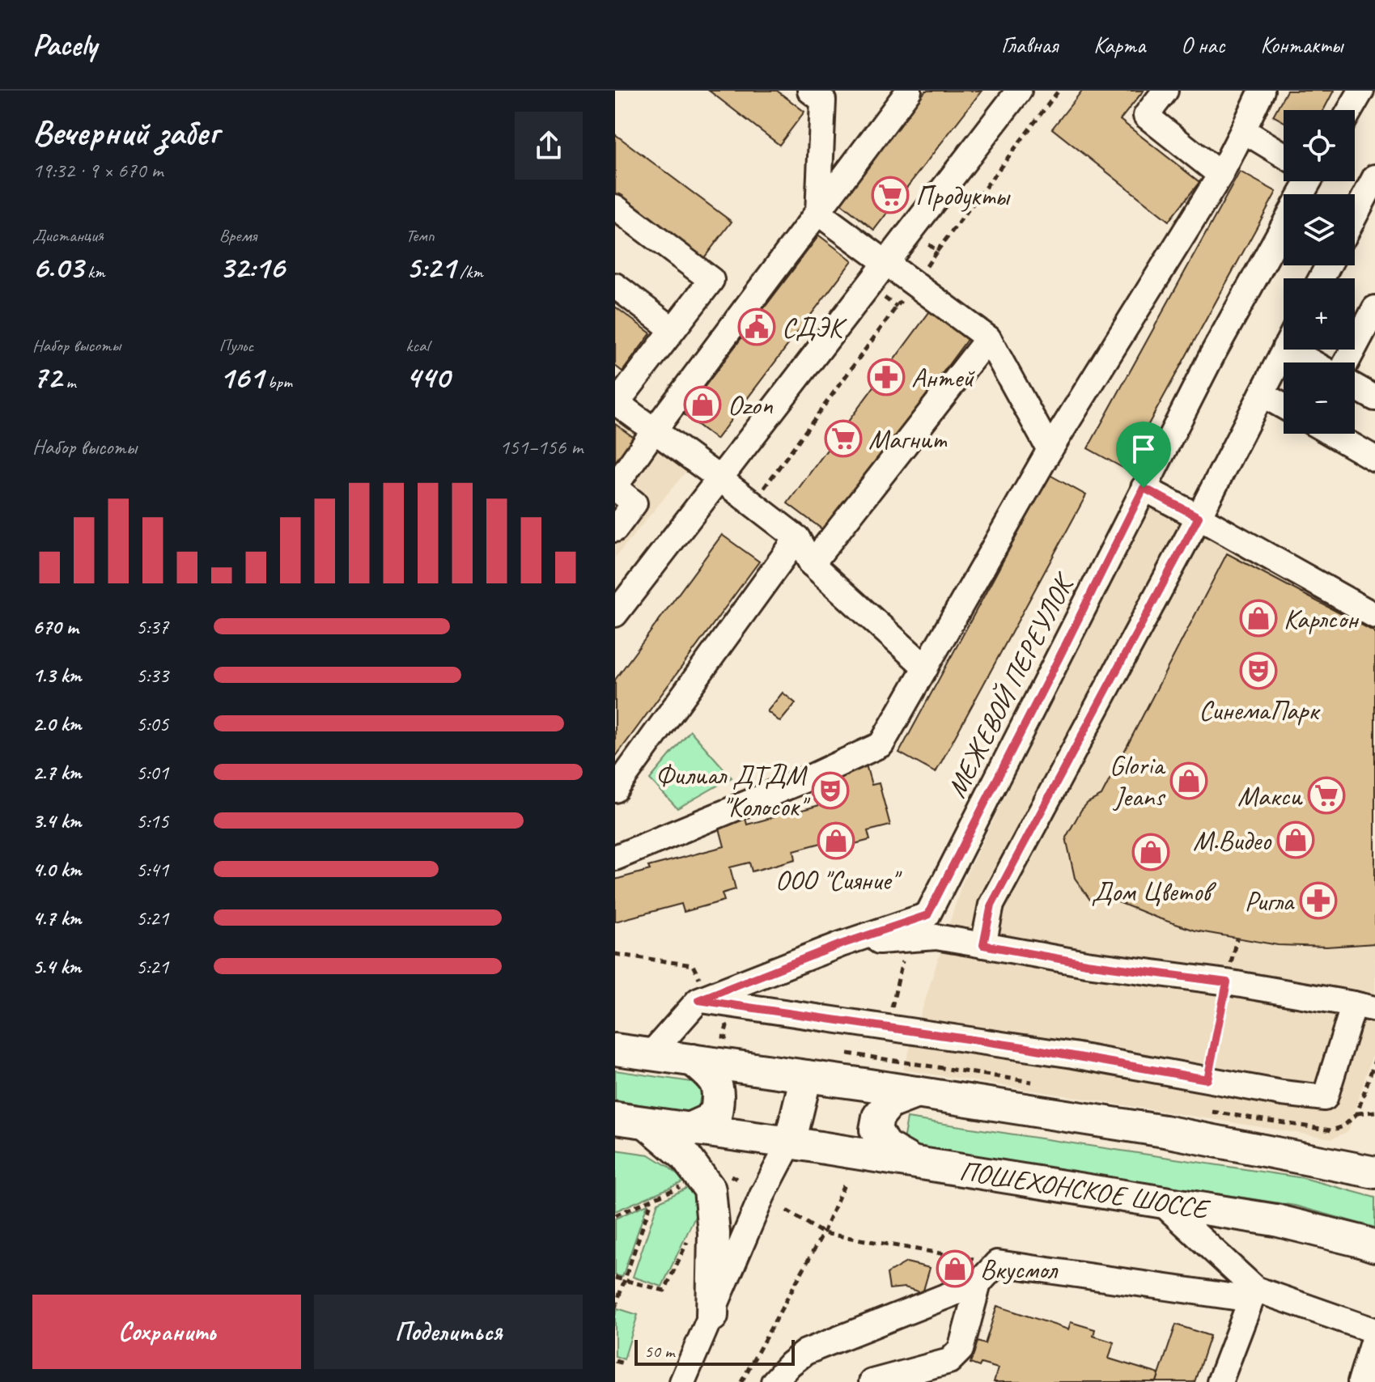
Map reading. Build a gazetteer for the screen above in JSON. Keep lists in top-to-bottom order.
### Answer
{
  "streets": {
    "main road": ["ПОШЕХОНСКОЕ ШОССЕ"],
    "street": ["МЕЖЕВОЙ ПЕРЕУЛОК"]
  },
  "places": {
    "supermarket": ["Продукты", "Магнит", "Макси"],
    "public building": ["СДЭК"],
    "pharmacy": ["Антей", "Ригла"],
    "shop": [
      "Ozon",
      "Карлсон",
      "Gloria Jeans",
      "М.Видео",
      "ООО \"Сияние\"",
      "Дом Цветов",
      "Вкусмол"
    ],
    "theatre": ["СинемаПарк", "Филиал ДТДМ \"Колосок\""]
  },
  "scale_bar": "50 m",
  "page": {
    "header": "Pacely",
    "nav": [
      "Главная",
      "Карта",
      "О нас",
      "Контакты"
    ],
    "heading": ["Вечерний забег", "19:32 · 9 × 670 m"],
    "map_buttons": ["+", "−"],
    "stats": [
      ["Дистанция", "6.03 km"],
      ["Время", "32:16"],
      ["Темп", "5:21 /km"],
      ["Набор высоты", "72 m"],
      ["Пульс", "161 bpm"],
      ["kcal", "440"]
    ],
    "chart": ["Набор высоты", "151–156 m"],
    "list": [
      {
        "name": "670 m",
        "note": "5:37"
      },
      {
        "name": "1.3 km",
        "note": "5:33"
      },
      {
        "name": "2.0 km",
        "note": "5:05"
      },
      {
        "name": "2.7 km",
        "note": "5:01"
      },
      {
        "name": "3.4 km",
        "note": "5:15"
      },
      {
        "name": "4.0 km",
        "note": "5:41"
      },
      {
        "name": "4.7 km",
        "note": "5:21"
      },
      {
        "name": "5.4 km",
        "note": "5:21"
      }
    ],
    "buttons": ["Сохранить", "Поделиться"],
    "scale": "50 m"
  }
}
